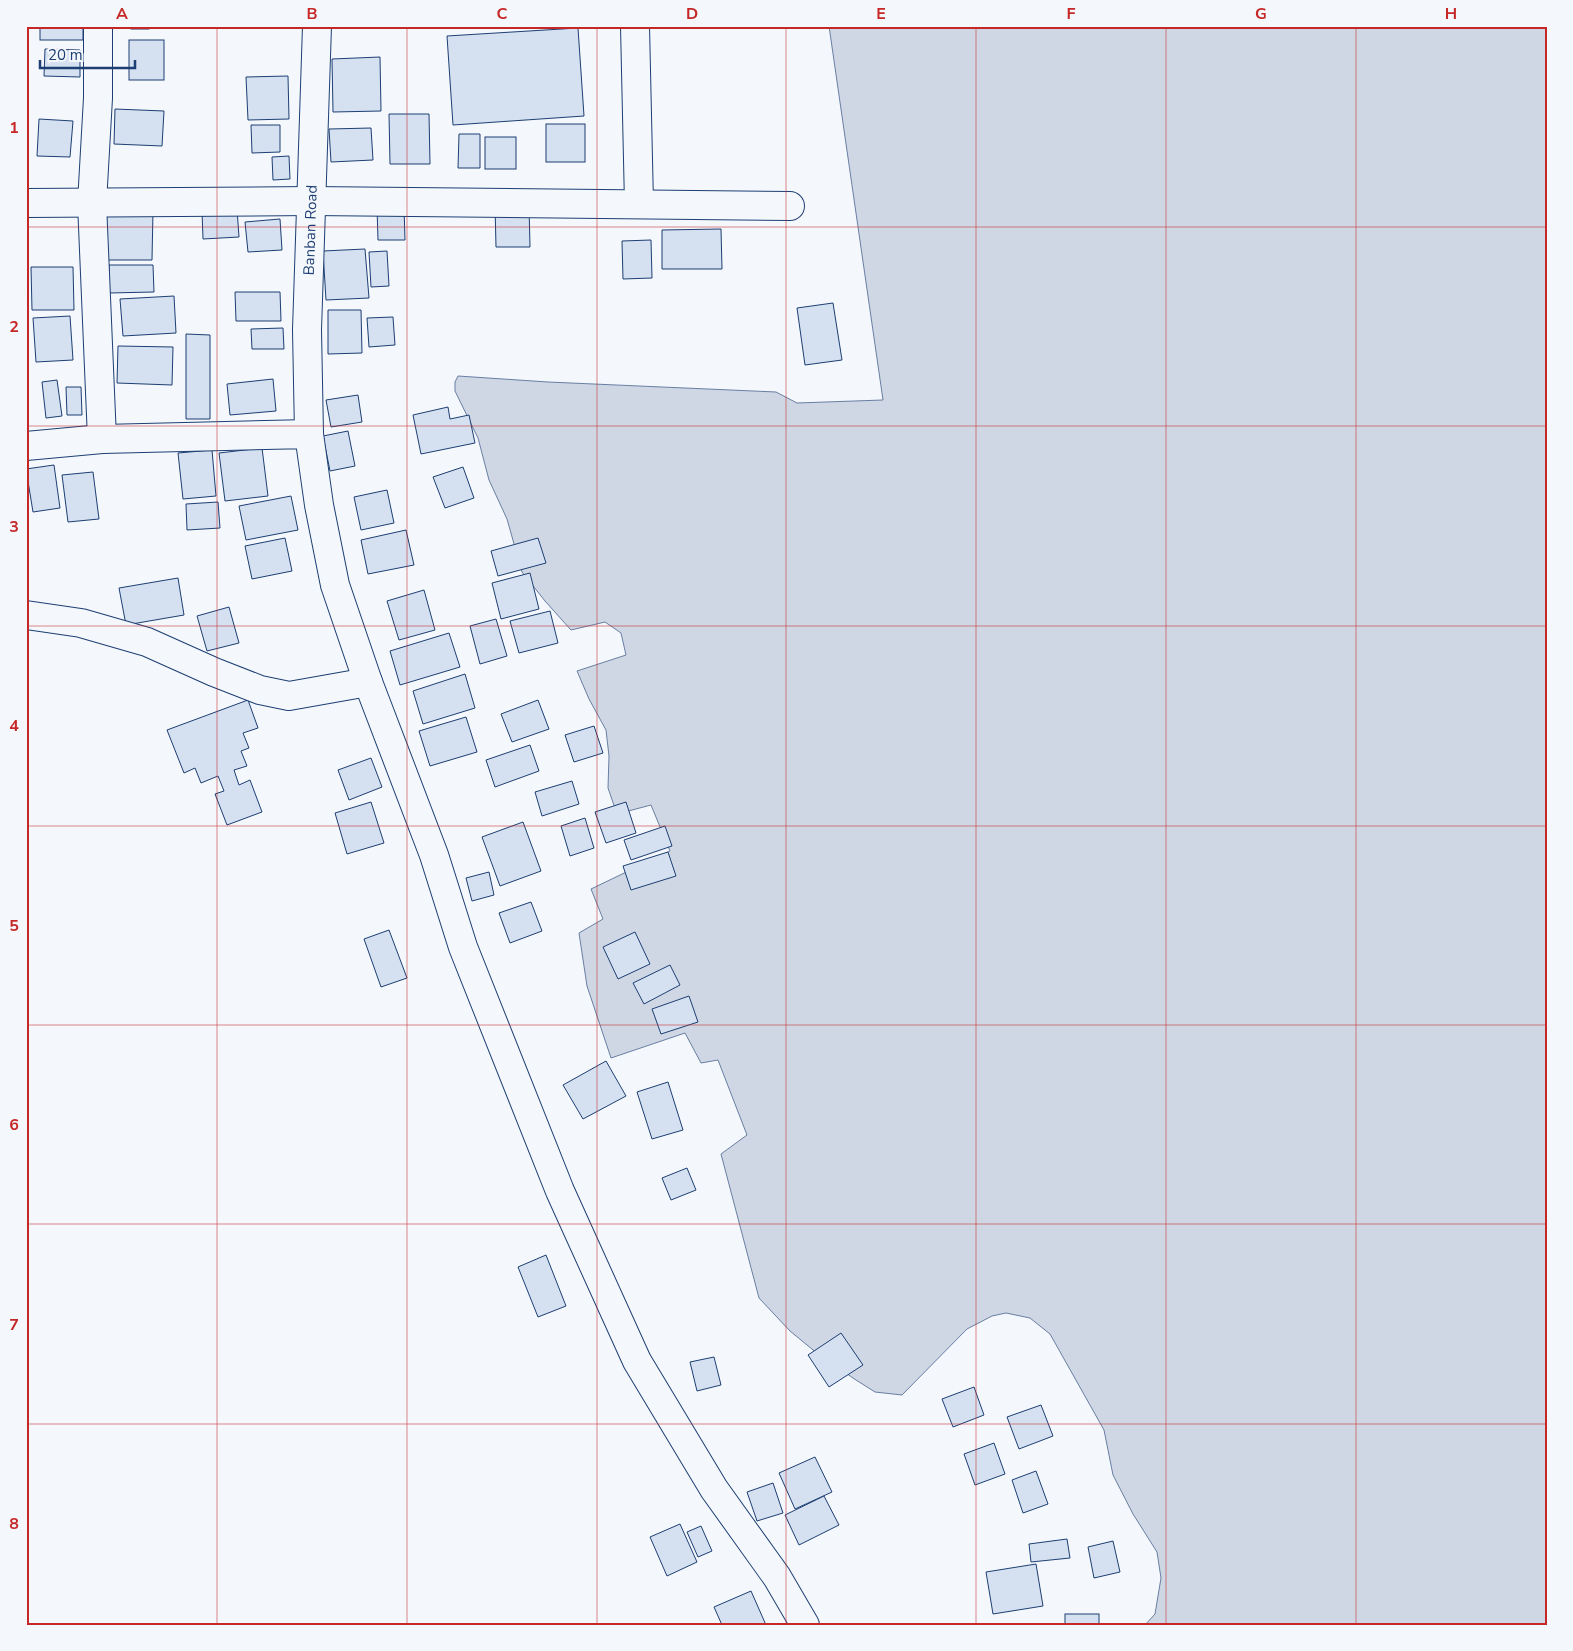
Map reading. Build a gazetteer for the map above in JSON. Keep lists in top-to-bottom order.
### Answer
{
  "streets": {
    "street": ["Banban Road"]
  },
  "scale_bar": "20 m",
  "grid": {
    "columns": [
      "A",
      "B",
      "C",
      "D",
      "E",
      "F",
      "G",
      "H"
    ],
    "rows": [
      "1",
      "2",
      "3",
      "4",
      "5",
      "6",
      "7",
      "8"
    ]
  }
}
